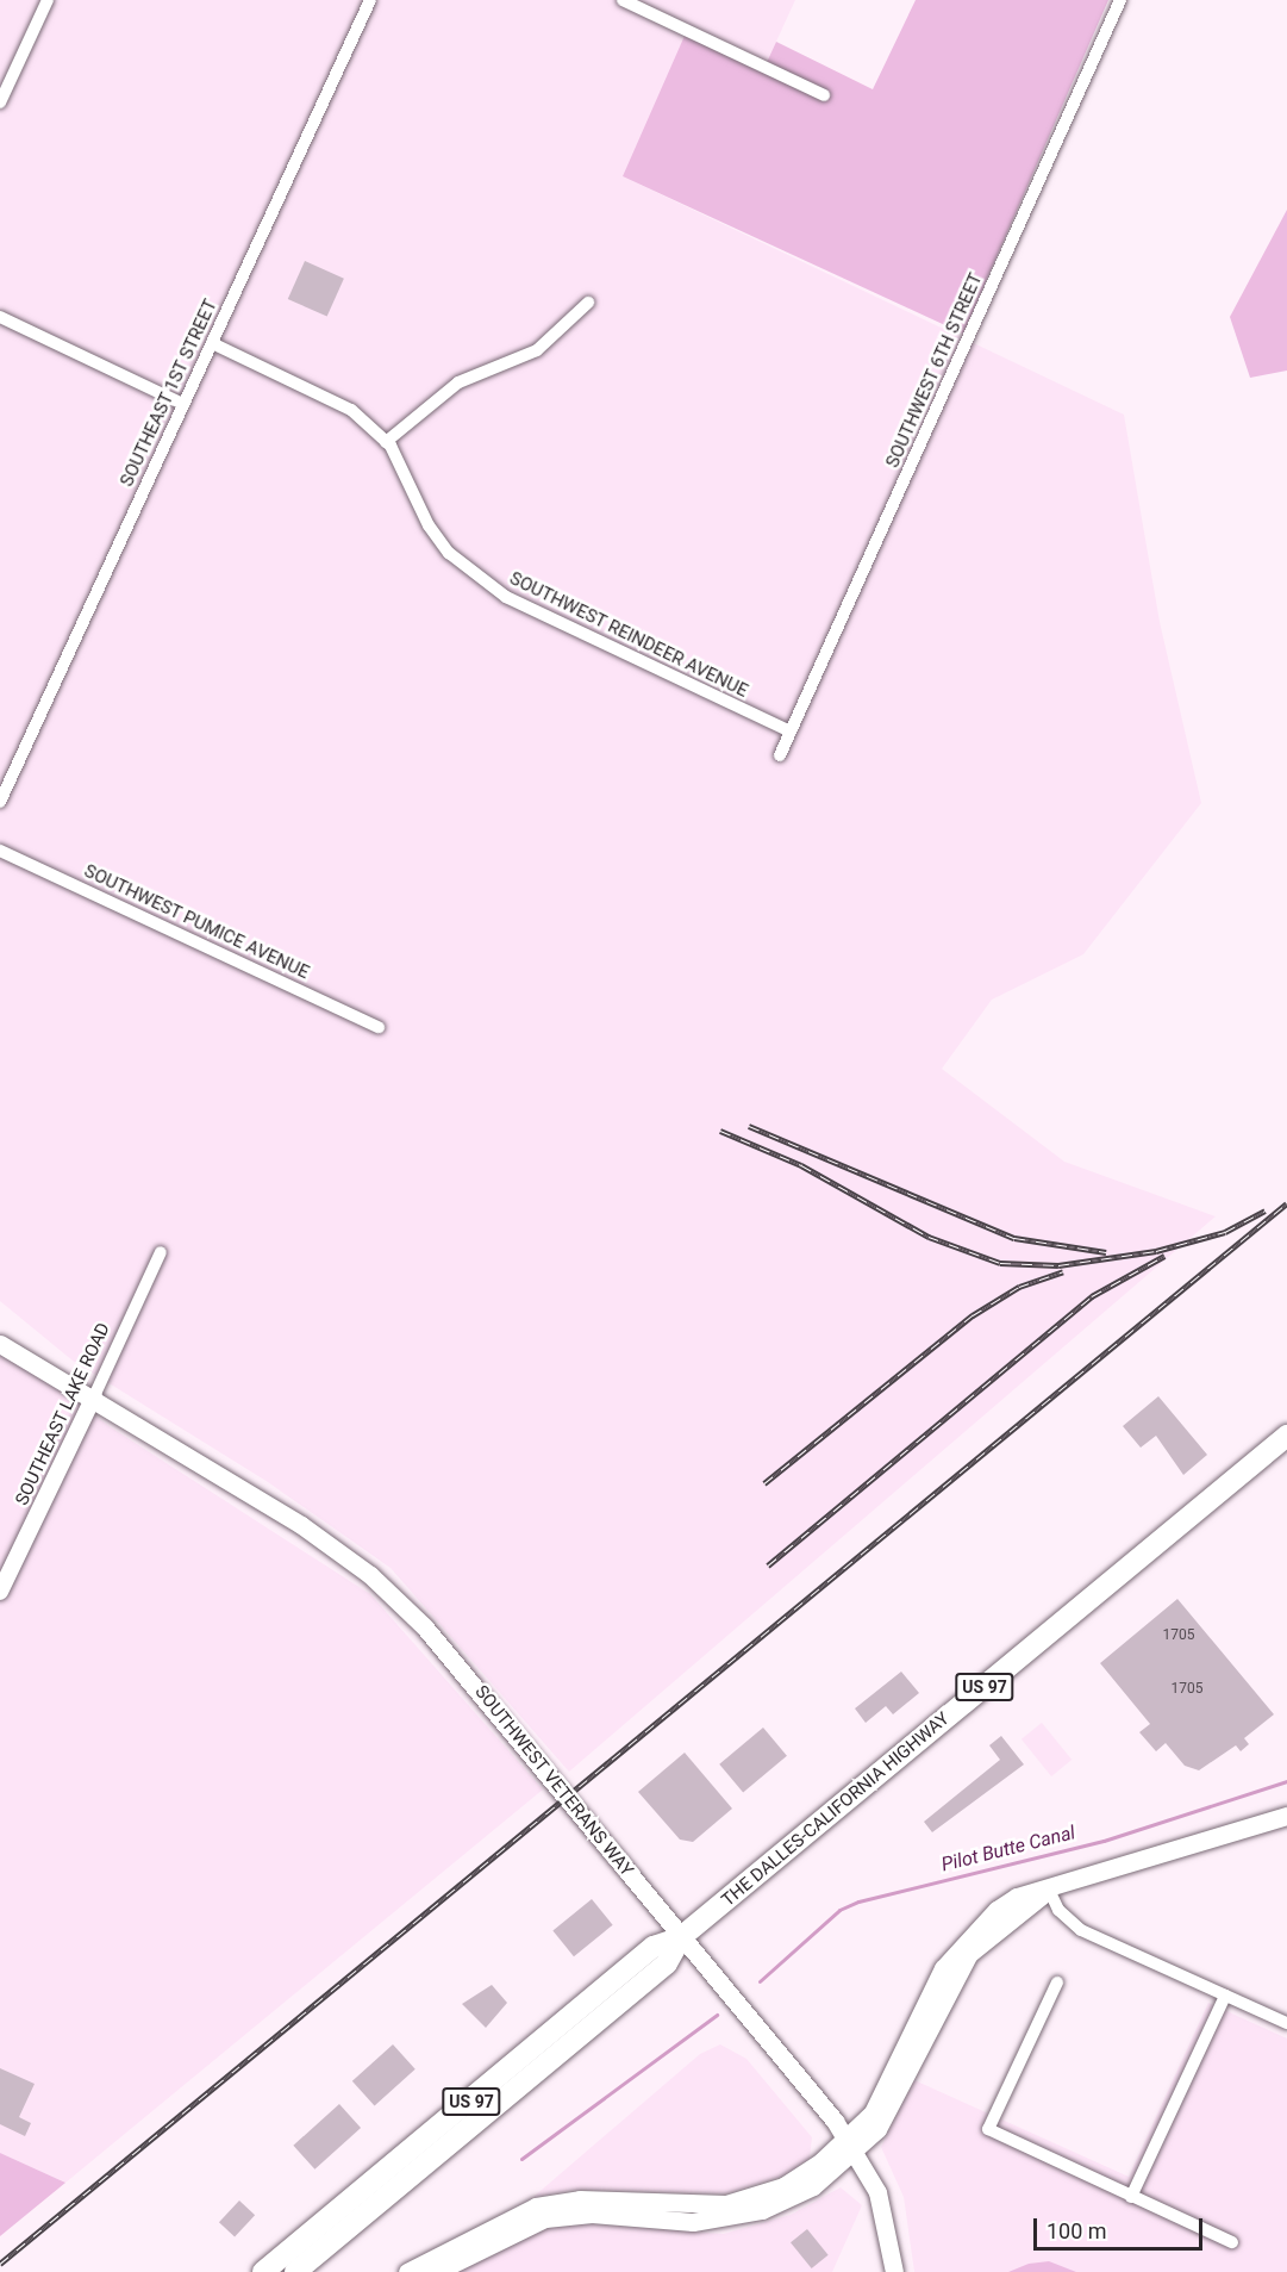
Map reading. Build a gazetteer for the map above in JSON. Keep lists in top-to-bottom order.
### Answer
{
  "streets": {
    "highway": ["US 97", "THE DALLES-CALIFORNIA HIGHWAY"],
    "main road": ["SOUTHWEST VETERANS WAY"],
    "street": [
      "SOUTHWEST 6TH STREET",
      "SOUTHEAST 1ST STREET",
      "SOUTHWEST REINDEER AVENUE",
      "SOUTHWEST PUMICE AVENUE",
      "SOUTHEAST LAKE ROAD"
    ]
  },
  "crossings": [
    ["SOUTHWEST 6TH STREET", "SOUTHWEST REINDEER AVENUE"],
    ["SOUTHEAST 1ST STREET", "SOUTHWEST REINDEER AVENUE"],
    ["SOUTHEAST LAKE ROAD", "SOUTHWEST VETERANS WAY"],
    ["SOUTHWEST VETERANS WAY", "THE DALLES-CALIFORNIA HIGHWAY"]
  ],
  "water": ["Pilot Butte Canal"],
  "house_numbers": ["1705", "1705"],
  "scale_bar": "100 m"
}
